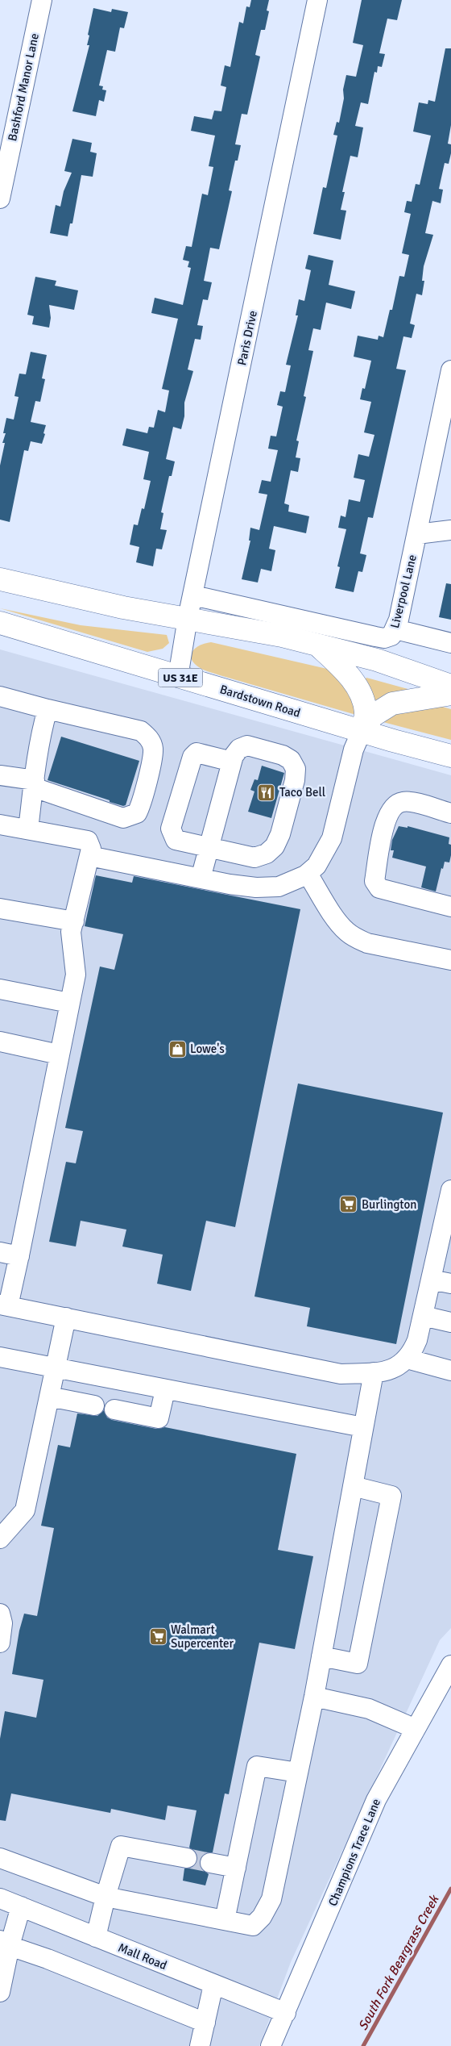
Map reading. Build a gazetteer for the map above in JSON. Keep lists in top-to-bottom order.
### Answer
{
  "streets": {
    "main road": ["US 31E", "Bardstown Road"],
    "street": [
      "Bashford Manor Lane",
      "Paris Drive",
      "Liverpool Lane",
      "Champions Trace Lane",
      "Mall Road"
    ]
  },
  "crossings": [
    ["Paris Drive", "Liverpool Lane"],
    ["Paris Drive", "Bardstown Road"],
    ["Champions Trace Lane", "Mall Road"]
  ],
  "water": ["South Fork Beargrass Creek"],
  "places": {
    "restaurant": ["Taco Bell"],
    "shop": ["Lowe's"],
    "supermarket": ["Burlington", "Walmart Supercenter"]
  }
}
